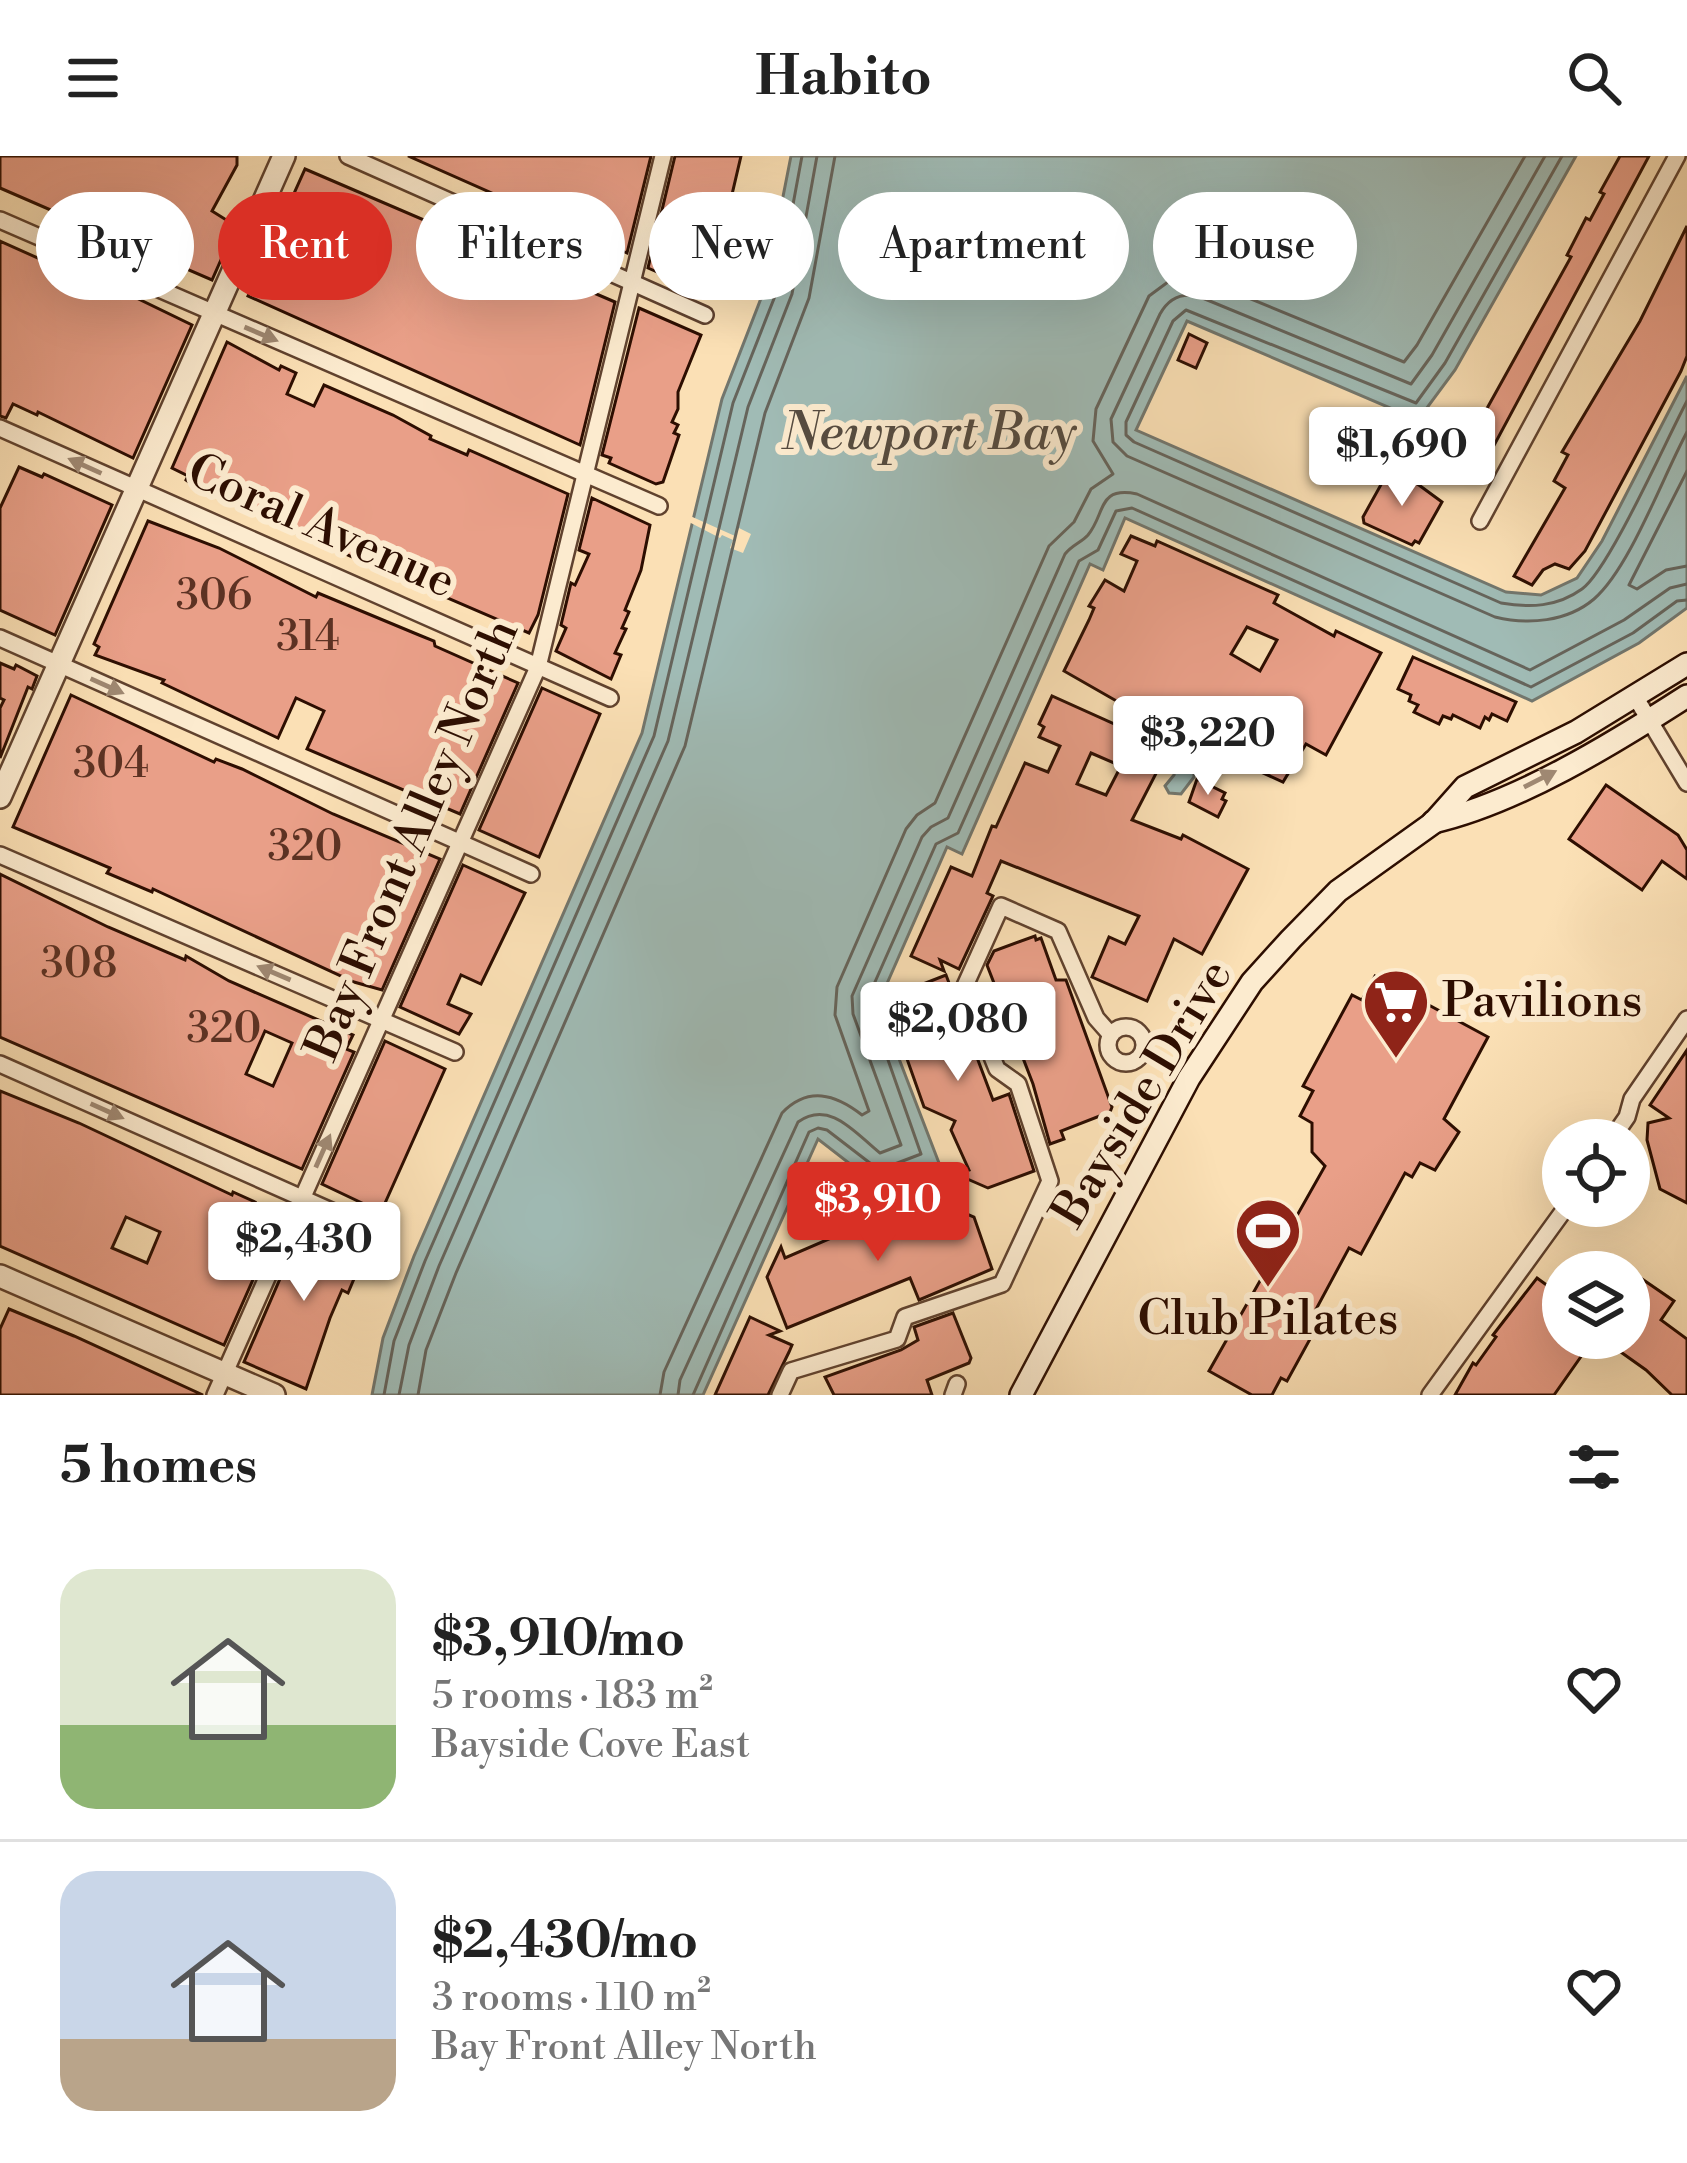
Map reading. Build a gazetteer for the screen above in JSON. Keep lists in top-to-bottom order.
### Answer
{
  "streets": {
    "main road": ["Bayside Drive"],
    "street": ["Coral Avenue", "Bay Front Alley North"]
  },
  "crossings": [
    ["Coral Avenue", "Bay Front Alley North"]
  ],
  "water": ["Newport Bay"],
  "places": {
    "supermarket": ["Pavilions"],
    "sports": ["Club Pilates"]
  },
  "house_numbers": [
    "306",
    "314",
    "304",
    "320",
    "308",
    "320"
  ],
  "page": {
    "header": "Habito",
    "chip": [
      "Buy",
      "Rent",
      "Filters",
      "New",
      "Apartment",
      "House"
    ],
    "price": [
      "$1,690",
      "$3,220",
      "$2,080",
      "$3,910",
      "$2,430"
    ],
    "heading": "5 homes",
    "list": [
      {
        "name": "$3,910/mo",
        "note": "5 rooms · 183 m² · Bayside Cove East"
      },
      {
        "name": "$2,430/mo",
        "note": "3 rooms · 110 m² · Bay Front Alley North"
      }
    ]
  }
}
